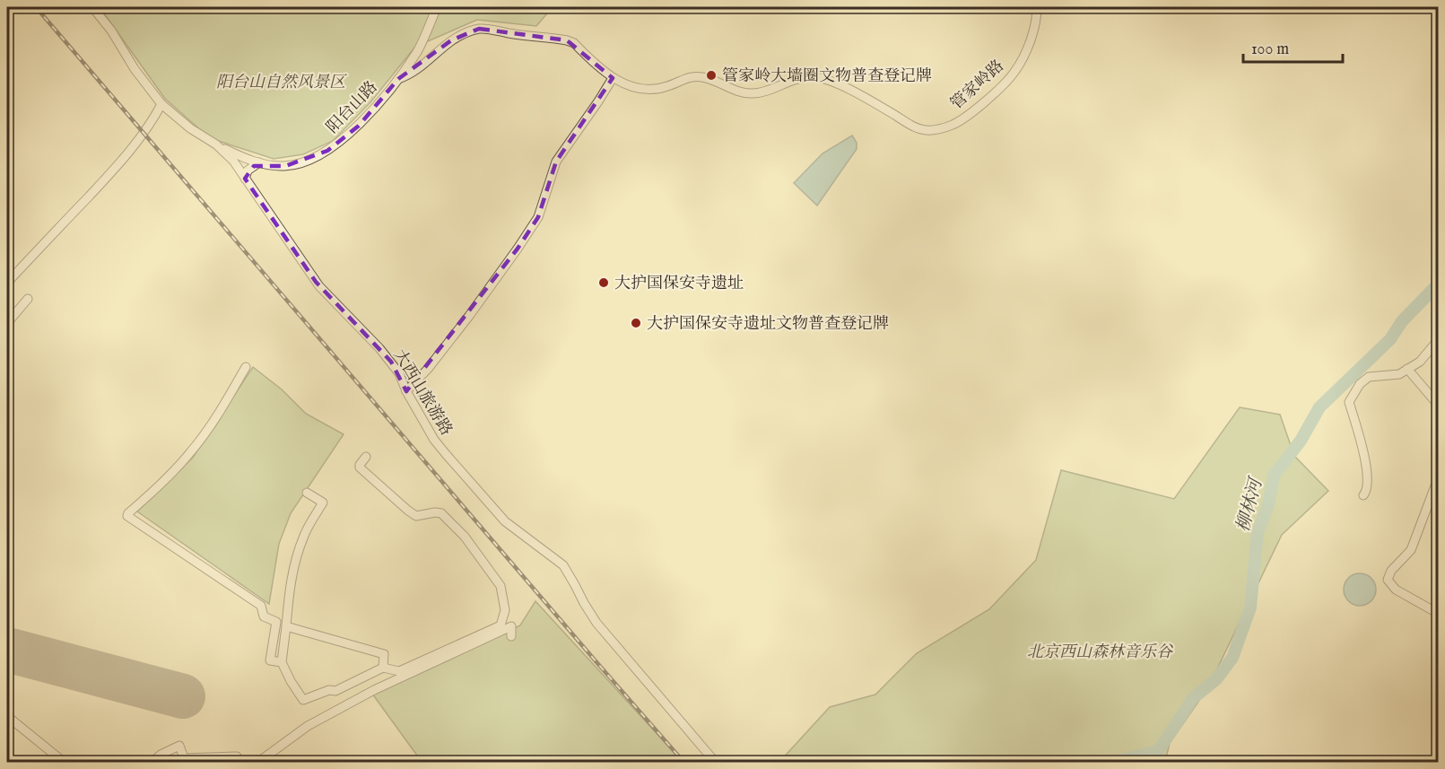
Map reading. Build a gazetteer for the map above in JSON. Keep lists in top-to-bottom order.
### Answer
{
  "streets": {
    "street": ["管家岭路", "阳台山路", "大西山旅游路"]
  },
  "crossings": [
    ["管家岭路", "阳台山路"],
    ["阳台山路", "大西山旅游路"]
  ],
  "water": ["柳林河"],
  "parks": ["阳台山自然风景区", "北京西山森林音乐谷"],
  "places": ["管家岭大墙圈文物普查登记牌", "大护国保安寺遗址", "大护国保安寺遗址文物普查登记牌"],
  "scale_bar": "100 m"
}
